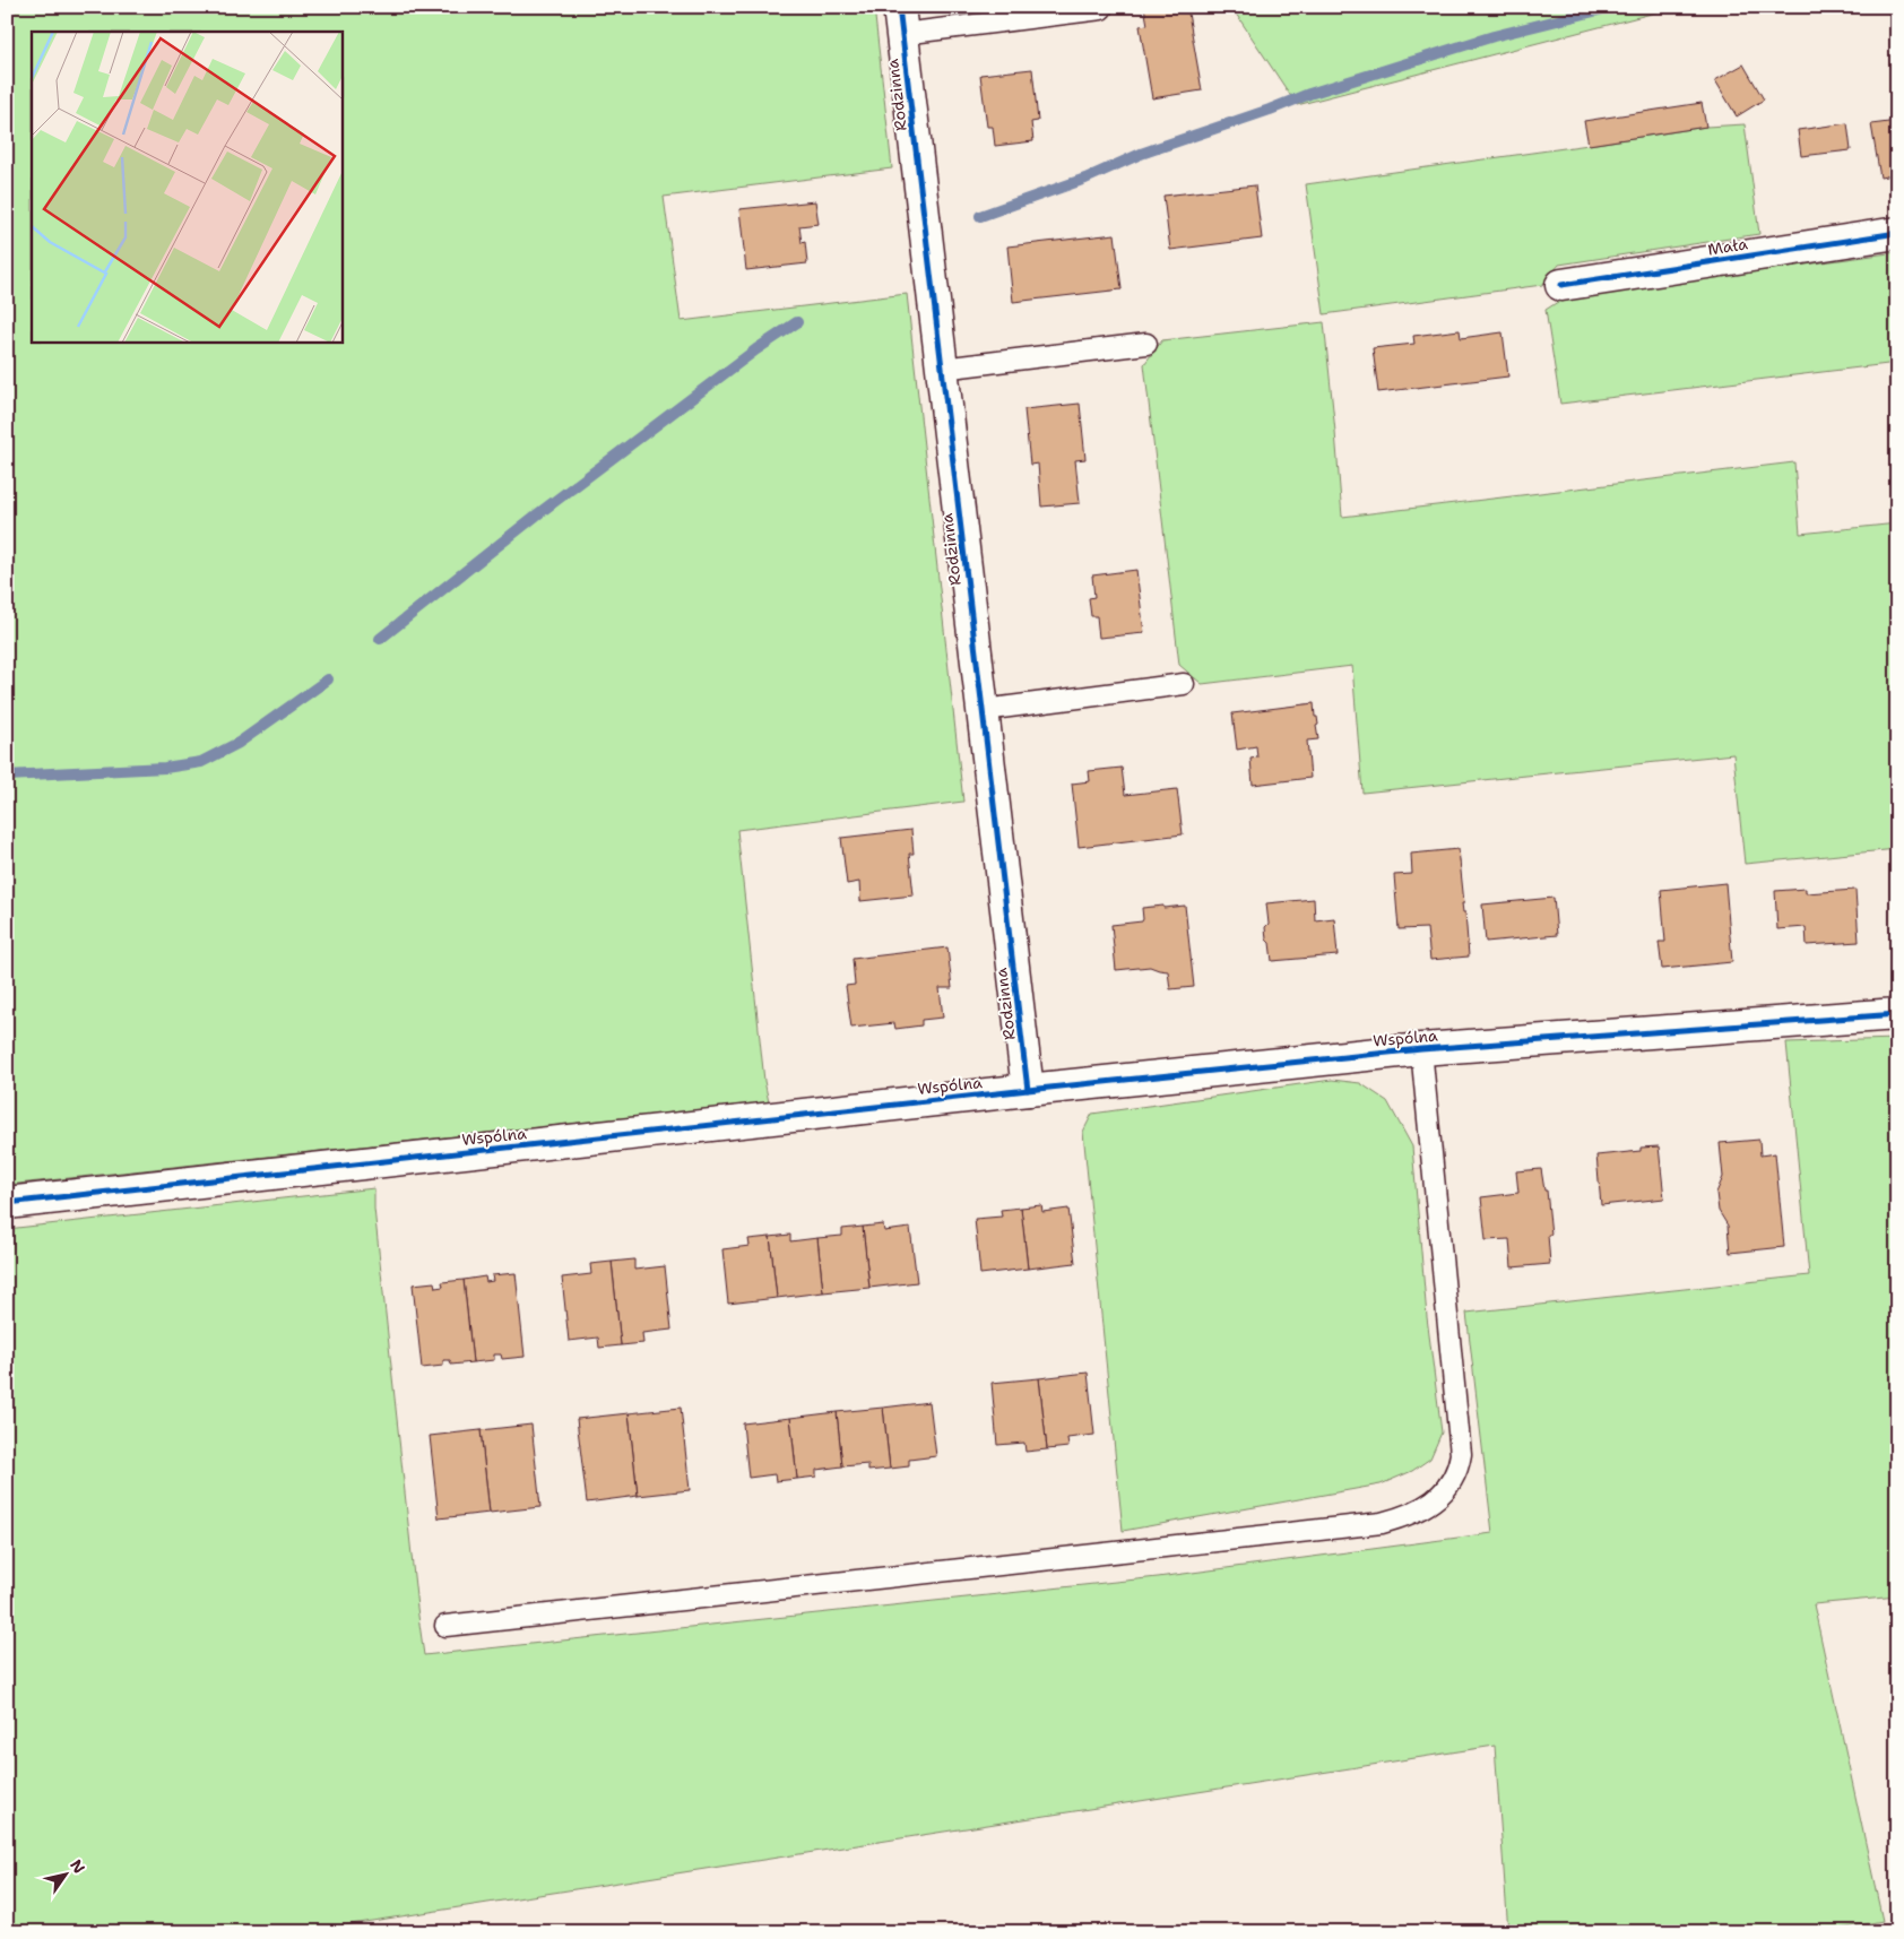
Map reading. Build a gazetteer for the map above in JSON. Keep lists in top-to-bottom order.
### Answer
{
  "streets": {
    "street": ["Rodzinna", "Mała", "Wspólna"]
  },
  "crossings": [
    ["Rodzinna", "Wspólna"]
  ],
  "north": "top right"
}
